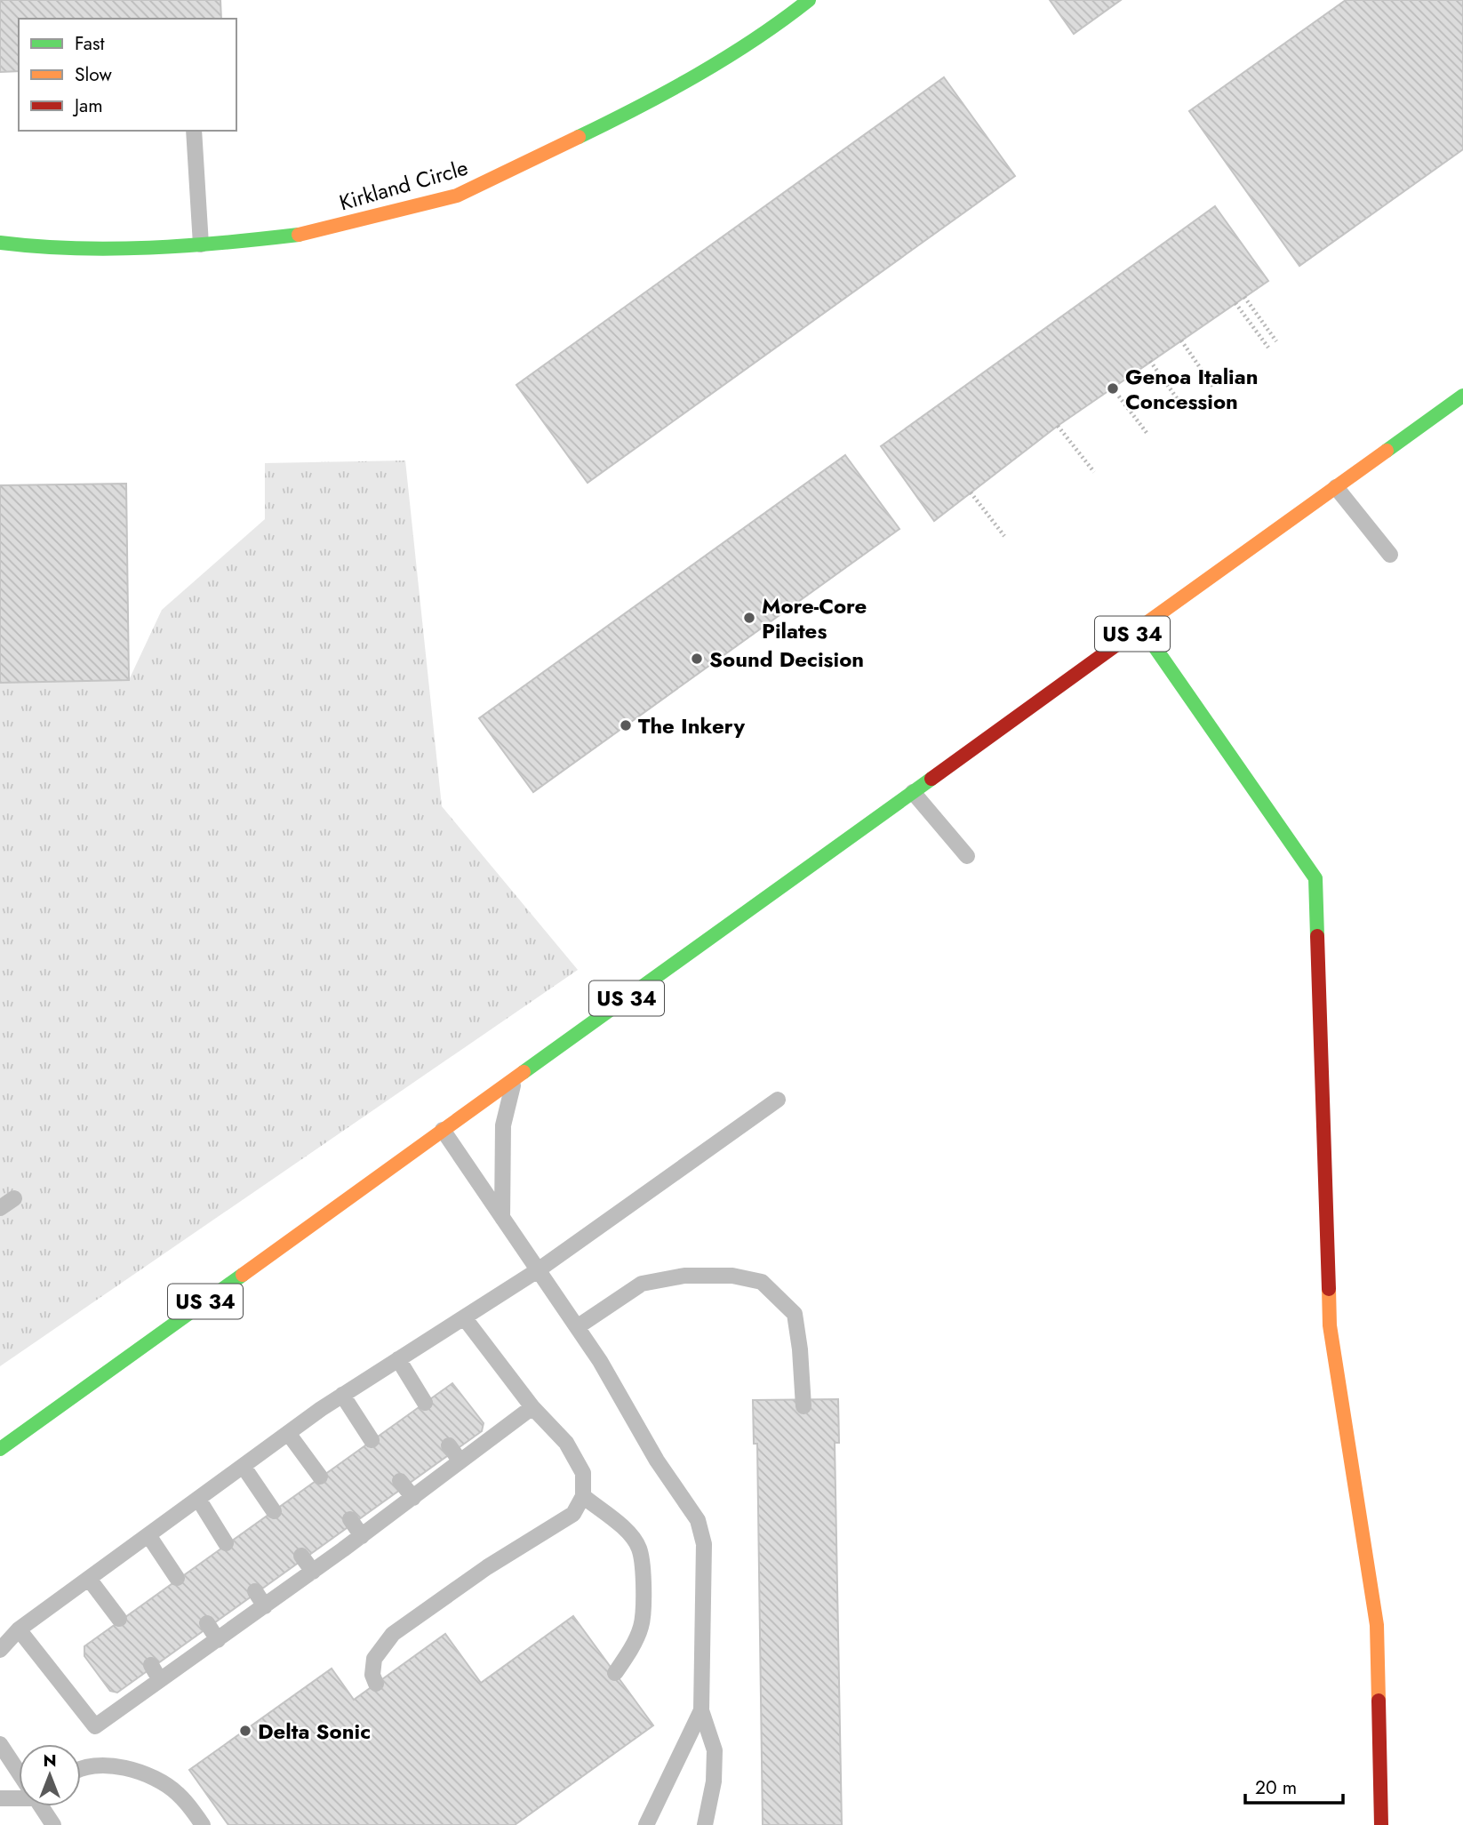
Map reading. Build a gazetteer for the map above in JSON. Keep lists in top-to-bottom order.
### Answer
{
  "streets": {
    "street": ["Kirkland Circle", "US 34"]
  },
  "places": [
    "Genoa Italian Concession",
    "More-Core Pilates",
    "Sound Decision",
    "The Inkery",
    "Delta Sonic"
  ],
  "legend": ["Fast", "Slow", "Jam"],
  "scale_bar": "20 m",
  "north": "top"
}
